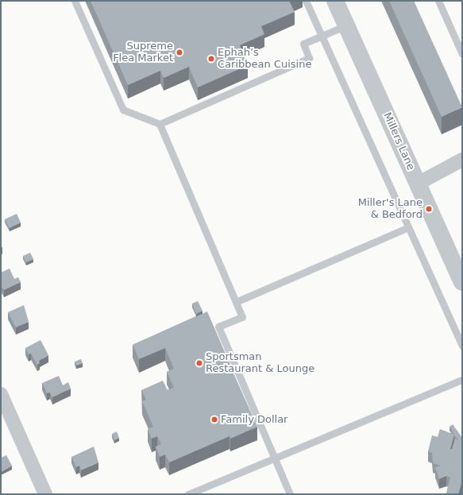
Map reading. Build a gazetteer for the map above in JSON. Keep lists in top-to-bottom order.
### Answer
{
  "streets": {
    "street": ["Millers Lane"]
  },
  "places": [
    "Supreme Flea Market",
    "Ephah’s Caribbean Cuisine",
    "Miller's Lane & Bedford",
    "Sportsman Restaurant & Lounge",
    "Family Dollar"
  ]
}
